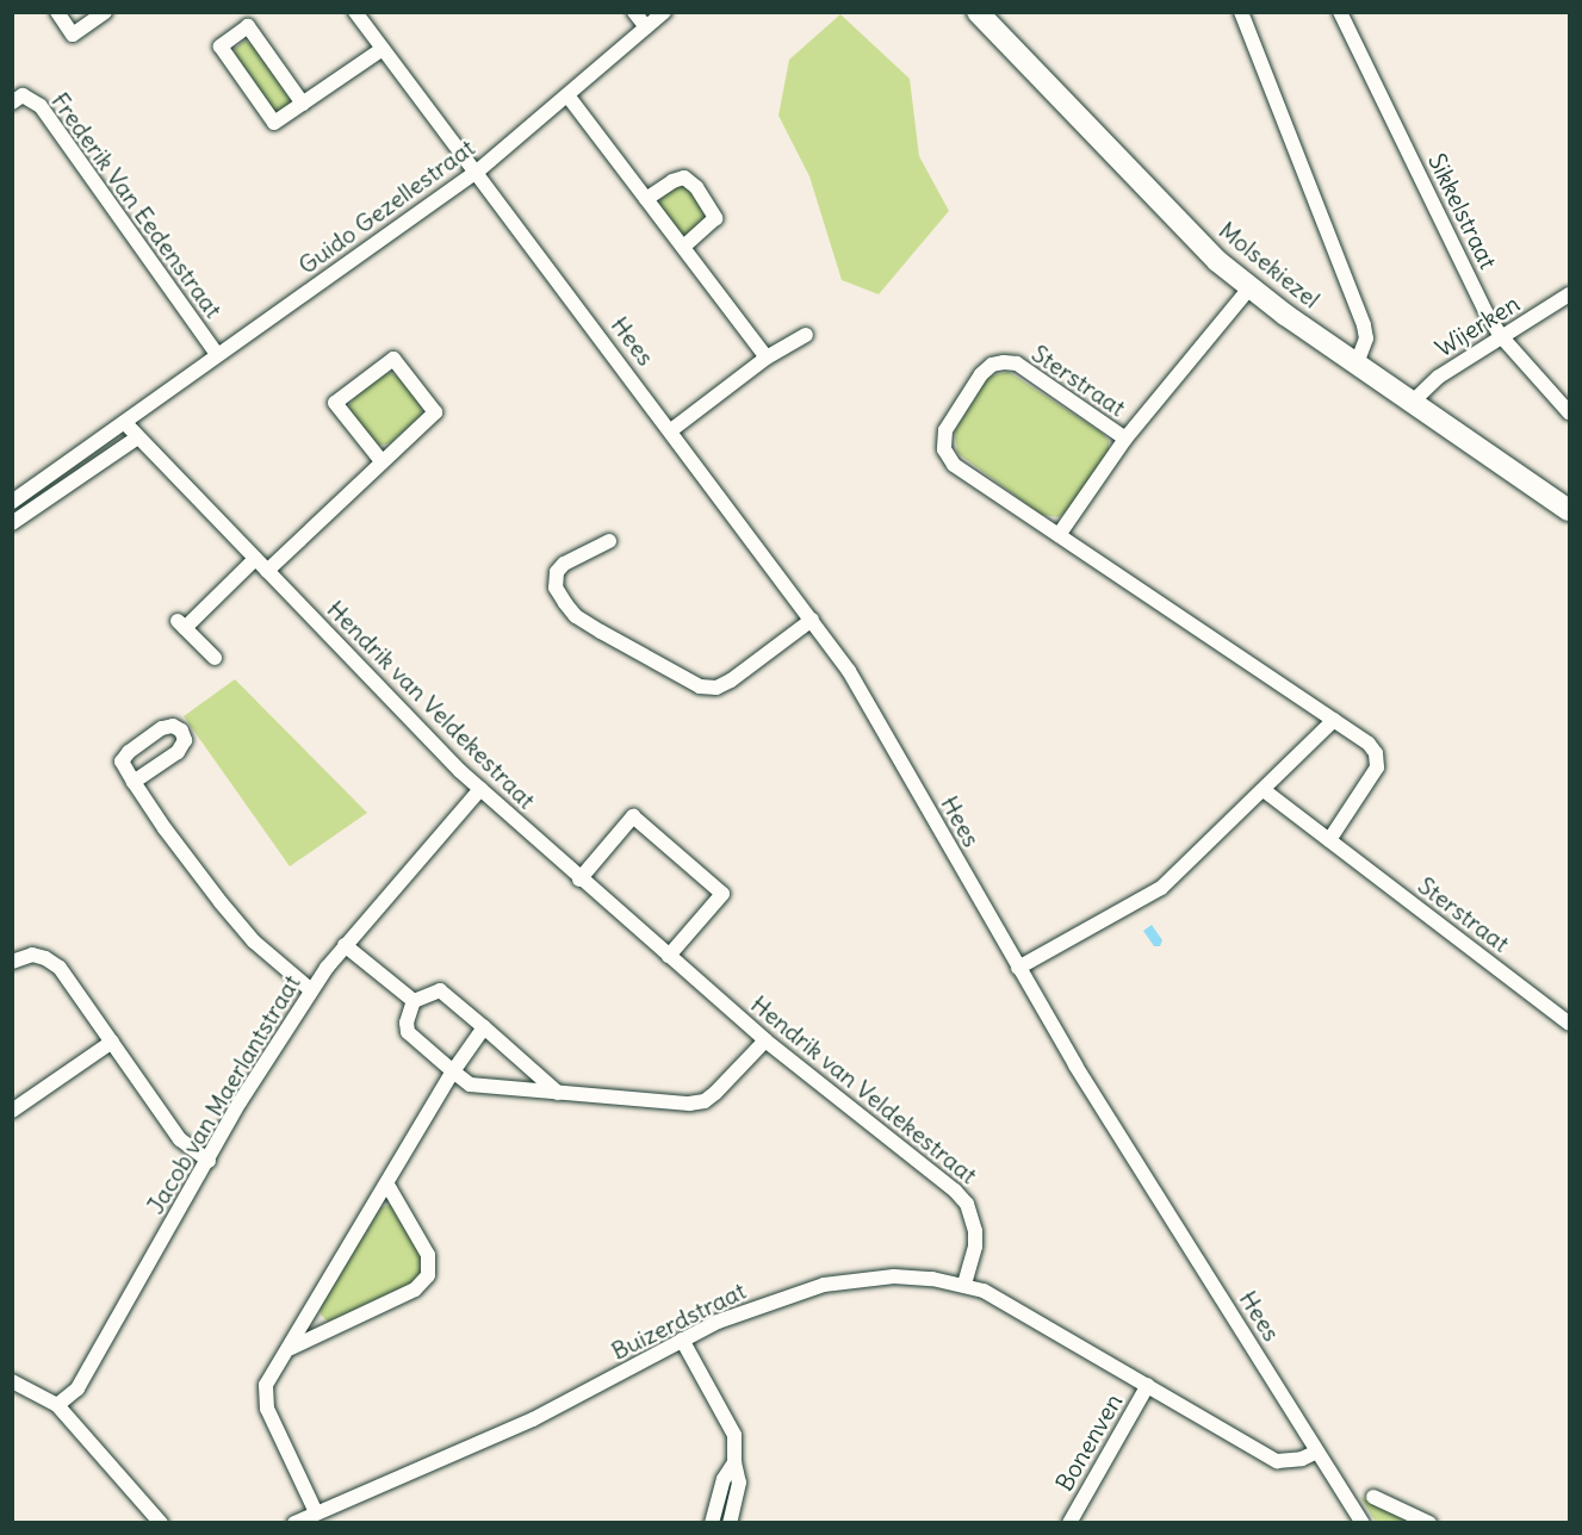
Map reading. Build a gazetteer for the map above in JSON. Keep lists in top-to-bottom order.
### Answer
{
  "streets": {
    "main road": ["Molsekiezel"],
    "street": [
      "Frederik Van Eedenstraat",
      "Guido Gezellestraat",
      "Sikkelstraat",
      "Wijerken",
      "Hees",
      "Sterstraat",
      "Hendrik van Veldekestraat",
      "Jacob van Maerlantstraat",
      "Buizerdstraat",
      "Bonenven"
    ]
  },
  "crossings": [
    ["Frederik Van Eedenstraat", "Guido Gezellestraat"],
    ["Guido Gezellestraat", "Hees"],
    ["Guido Gezellestraat", "Hendrik van Veldekestraat"],
    ["Sikkelstraat", "Wijerken"],
    ["Molsekiezel", "Wijerken"],
    ["Molsekiezel", "Sterstraat"],
    ["Hees", "Buizerdstraat"],
    ["Hendrik van Veldekestraat", "Jacob van Maerlantstraat"],
    ["Hendrik van Veldekestraat", "Buizerdstraat"],
    ["Buizerdstraat", "Bonenven"]
  ]
}
